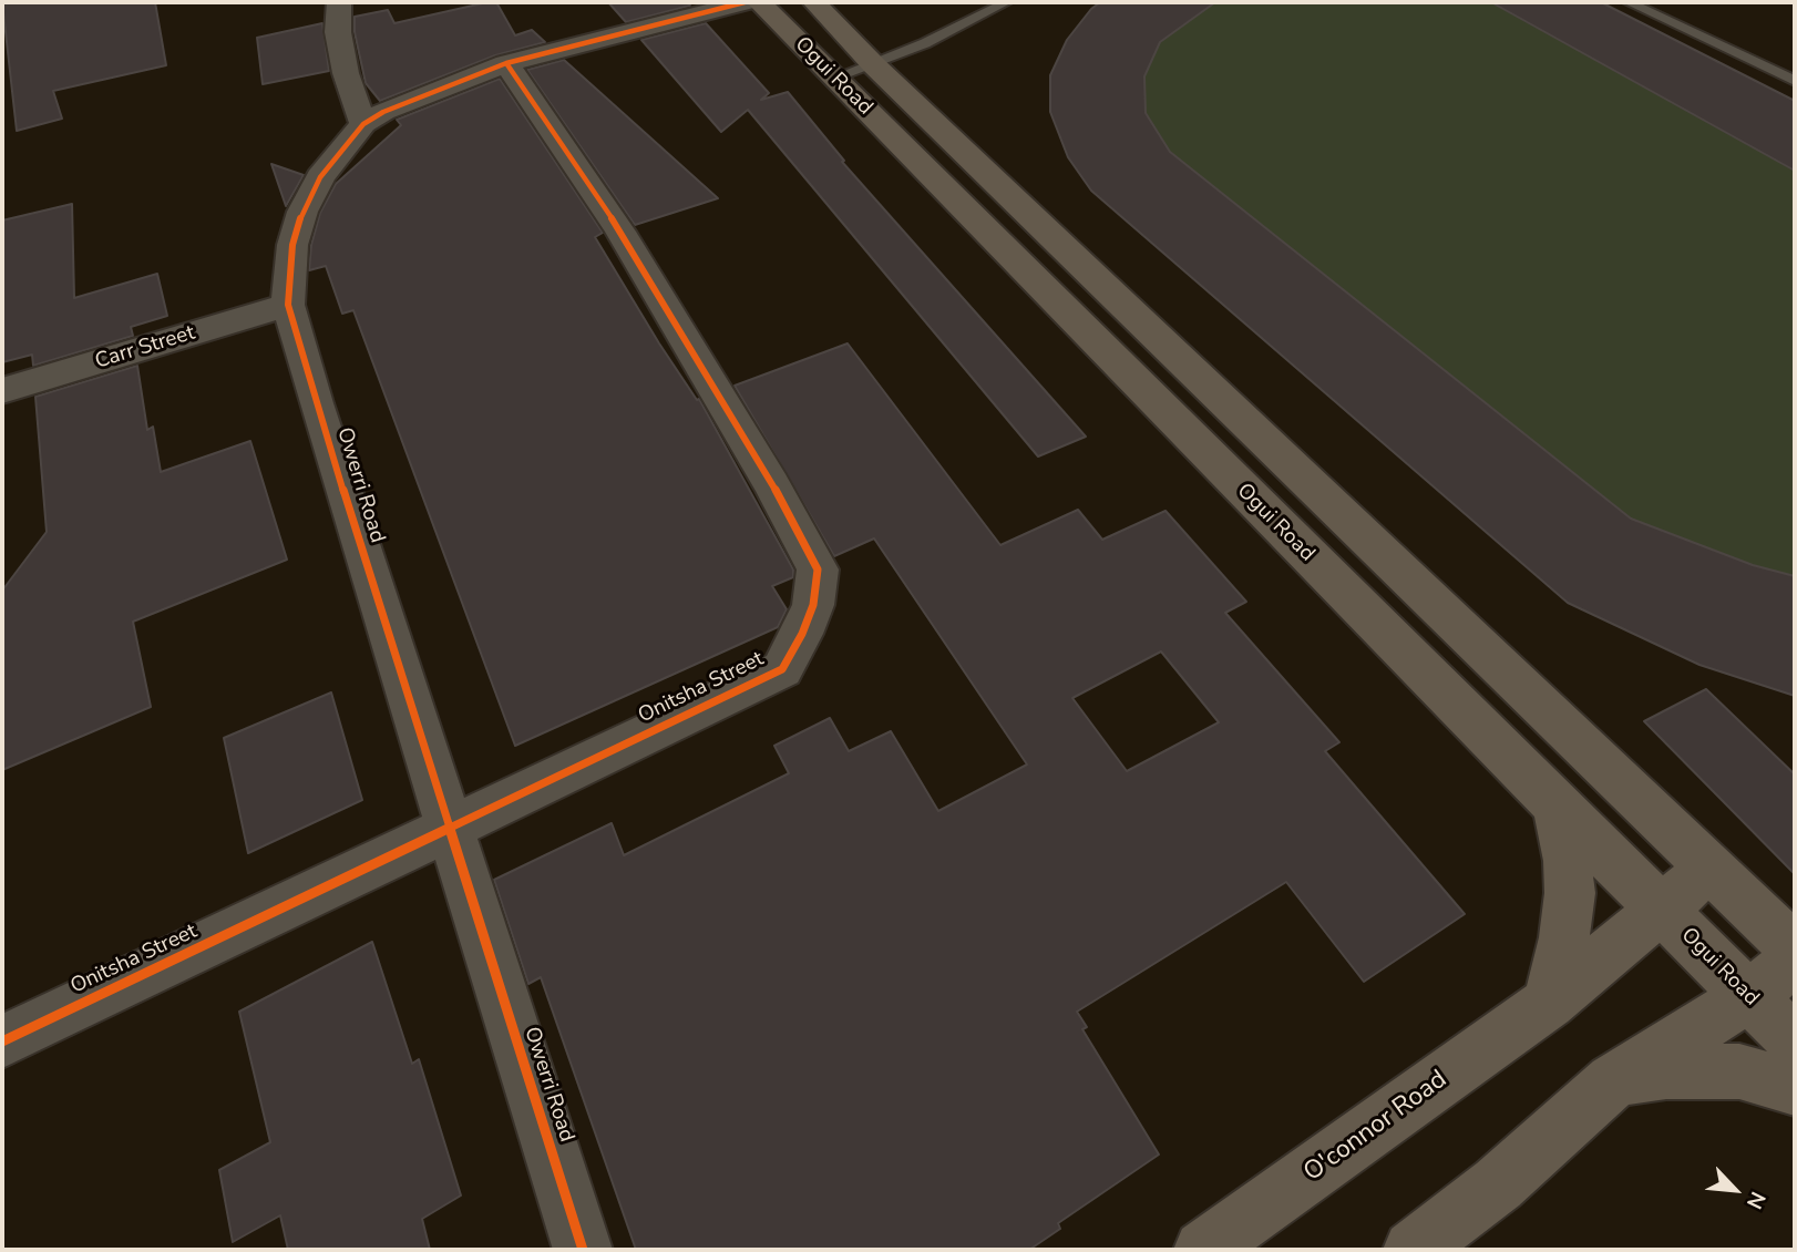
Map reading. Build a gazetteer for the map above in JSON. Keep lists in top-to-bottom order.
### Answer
{
  "streets": {
    "main road": ["Ogui Road", "O'connor Road"],
    "street": ["Carr Street", "Owerri Road", "Onitsha Street"]
  },
  "crossings": [
    ["Ogui Road", "O'connor Road"],
    ["Carr Street", "Owerri Road"],
    ["Owerri Road", "Onitsha Street"]
  ],
  "north": "bottom right"
}
